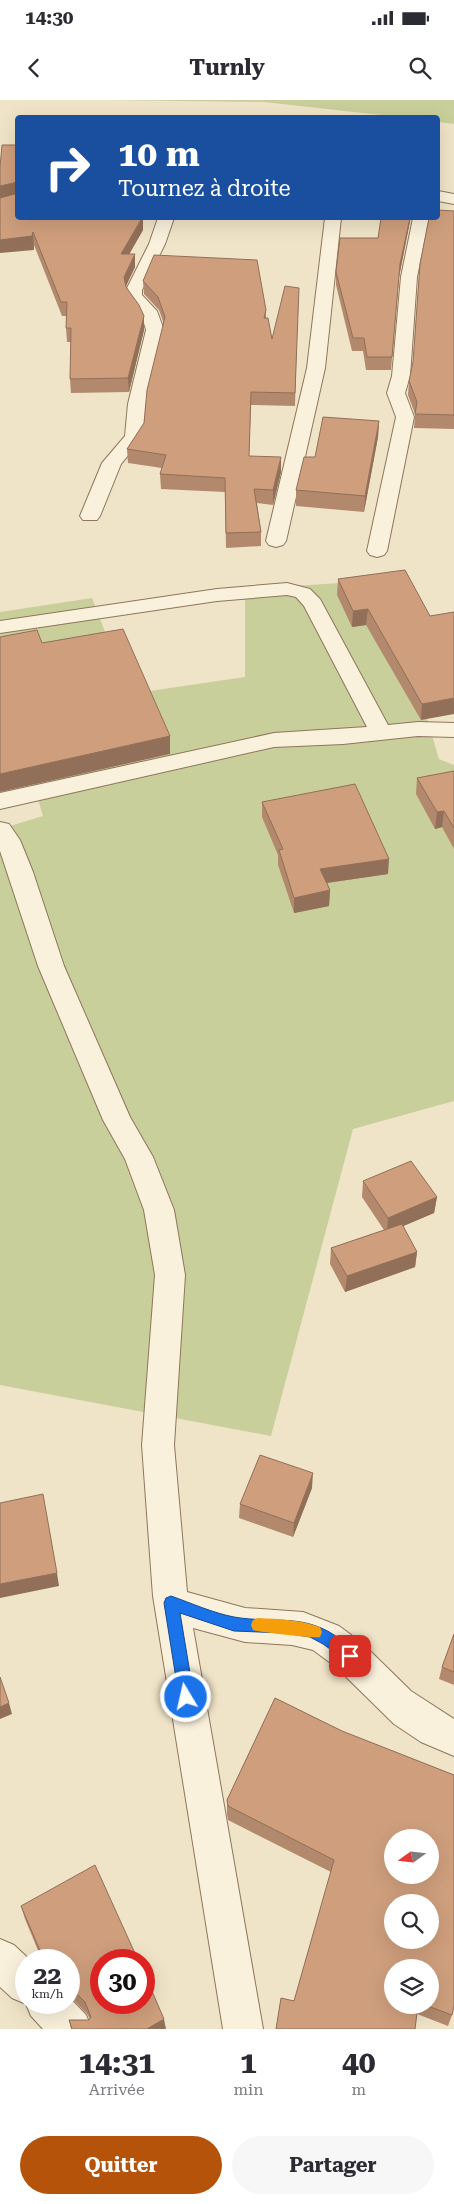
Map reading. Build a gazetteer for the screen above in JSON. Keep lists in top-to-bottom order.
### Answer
{
  "north": "left",
  "page": {
    "status": "14:30",
    "header": "Turnly",
    "turn": ["10 m", "Tournez à droite"],
    "speed": "22 km/h",
    "limit": "30",
    "eta": [
      "14:31",
      "Arrivée",
      "1",
      "min",
      "40",
      "m"
    ],
    "buttons": ["Quitter", "Partager"]
  }
}
